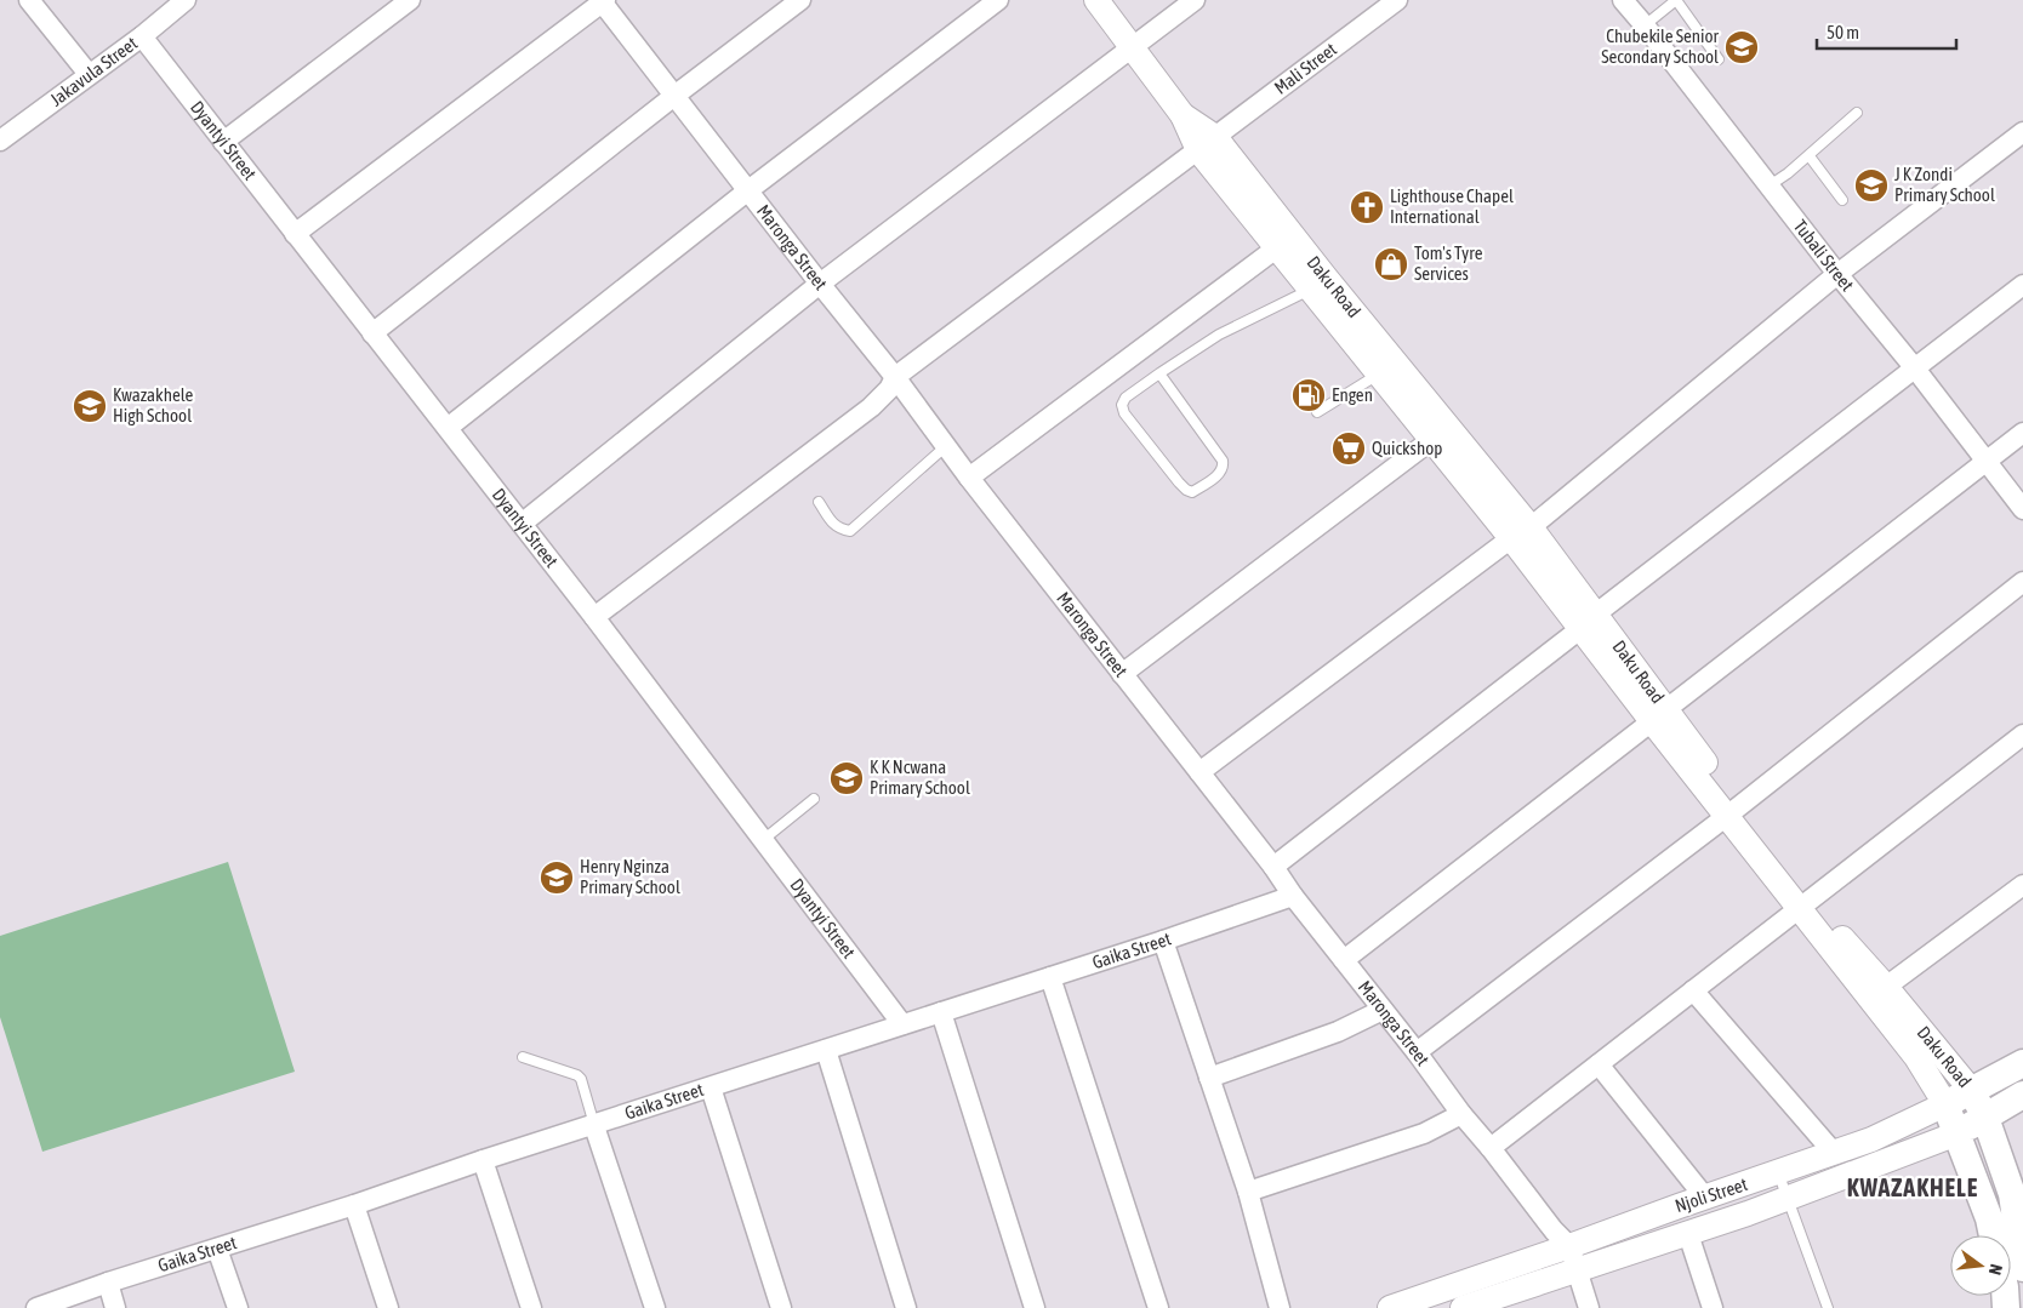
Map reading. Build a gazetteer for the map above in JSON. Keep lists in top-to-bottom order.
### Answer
{
  "streets": {
    "main road": ["Daku Road", "Njoli Street"],
    "street": [
      "Mali Street",
      "Jakavula Street",
      "Dyantyi Street",
      "Maronga Street",
      "Tubali Street",
      "Gaika Street"
    ]
  },
  "crossings": [
    ["Mali Street", "Dyantyi Street"],
    ["Mali Street", "Maronga Street"],
    ["Mali Street", "Daku Road"],
    ["Jakavula Street", "Dyantyi Street"],
    ["Dyantyi Street", "Gaika Street"],
    ["Maronga Street", "Gaika Street"],
    ["Maronga Street", "Njoli Street"],
    ["Daku Road", "Njoli Street"]
  ],
  "districts": ["KWAZAKHELE"],
  "places": {
    "school or university": [
      "Chubekile Senior Secondary School",
      "J K Zondi Primary School",
      "Kwazakhele High School",
      "K K Ncwana Primary School",
      "Henry Nginza Primary School"
    ],
    "church": ["Lighthouse Chapel International"],
    "shop": ["Tom's Tyre Services"],
    "fuel station": ["Engen"],
    "supermarket": ["Quickshop"]
  },
  "scale_bar": "50 m",
  "north": "right"
}
